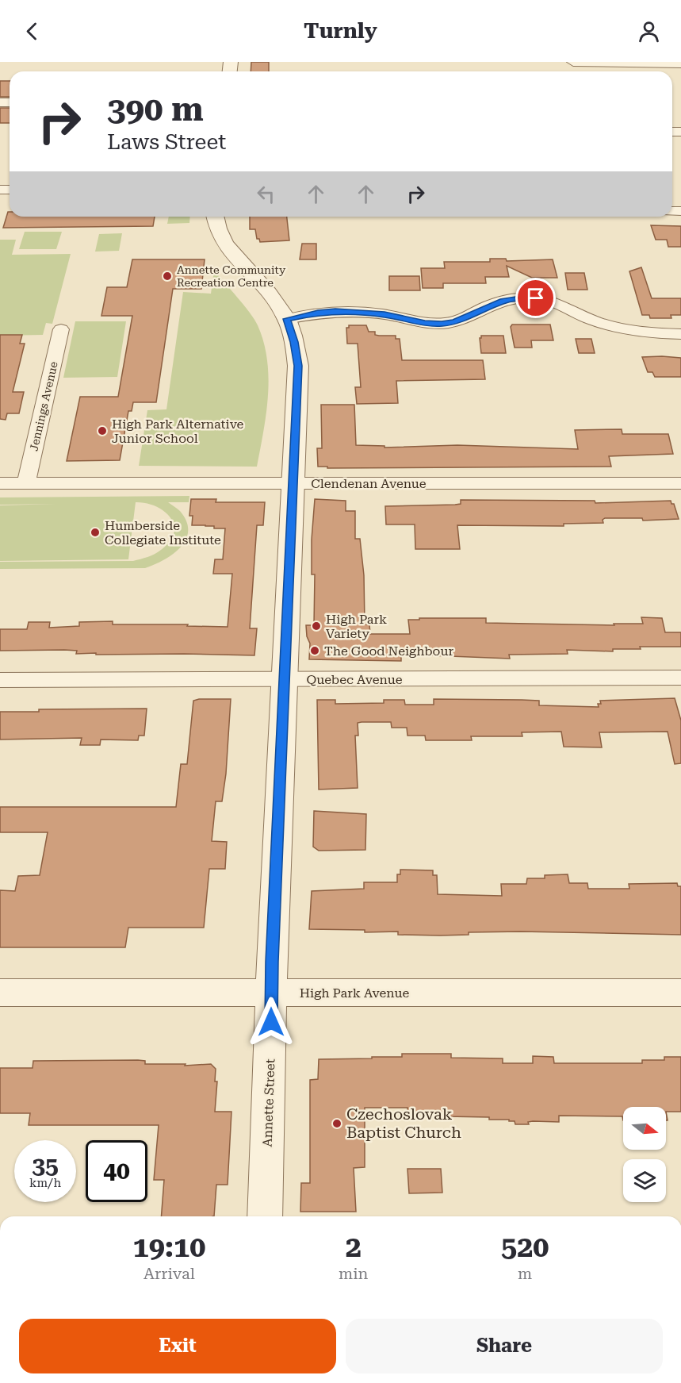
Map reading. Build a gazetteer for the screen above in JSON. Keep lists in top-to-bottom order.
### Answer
{
  "streets": {
    "street": [
      "Jennings Avenue",
      "Clendenan Avenue",
      "Quebec Avenue",
      "High Park Avenue",
      "Annette Street"
    ]
  },
  "crossings": [
    ["Jennings Avenue", "Clendenan Avenue"],
    ["Clendenan Avenue", "Annette Street"],
    ["Quebec Avenue", "Annette Street"],
    ["High Park Avenue", "Annette Street"]
  ],
  "places": [
    "Annette Community Recreation Centre",
    "High Park Alternative Junior School",
    "Humberside Collegiate Institute",
    "High Park Variety",
    "The Good Neighbour",
    "Czechoslovak Baptist Church"
  ],
  "north": "right",
  "page": {
    "header": "Turnly",
    "turn": ["390 m", "Laws Street"],
    "speed": "35 km/h",
    "limit": "40",
    "eta": [
      "19:10",
      "Arrival",
      "2",
      "min",
      "520",
      "m"
    ],
    "buttons": ["Exit", "Share"]
  }
}
